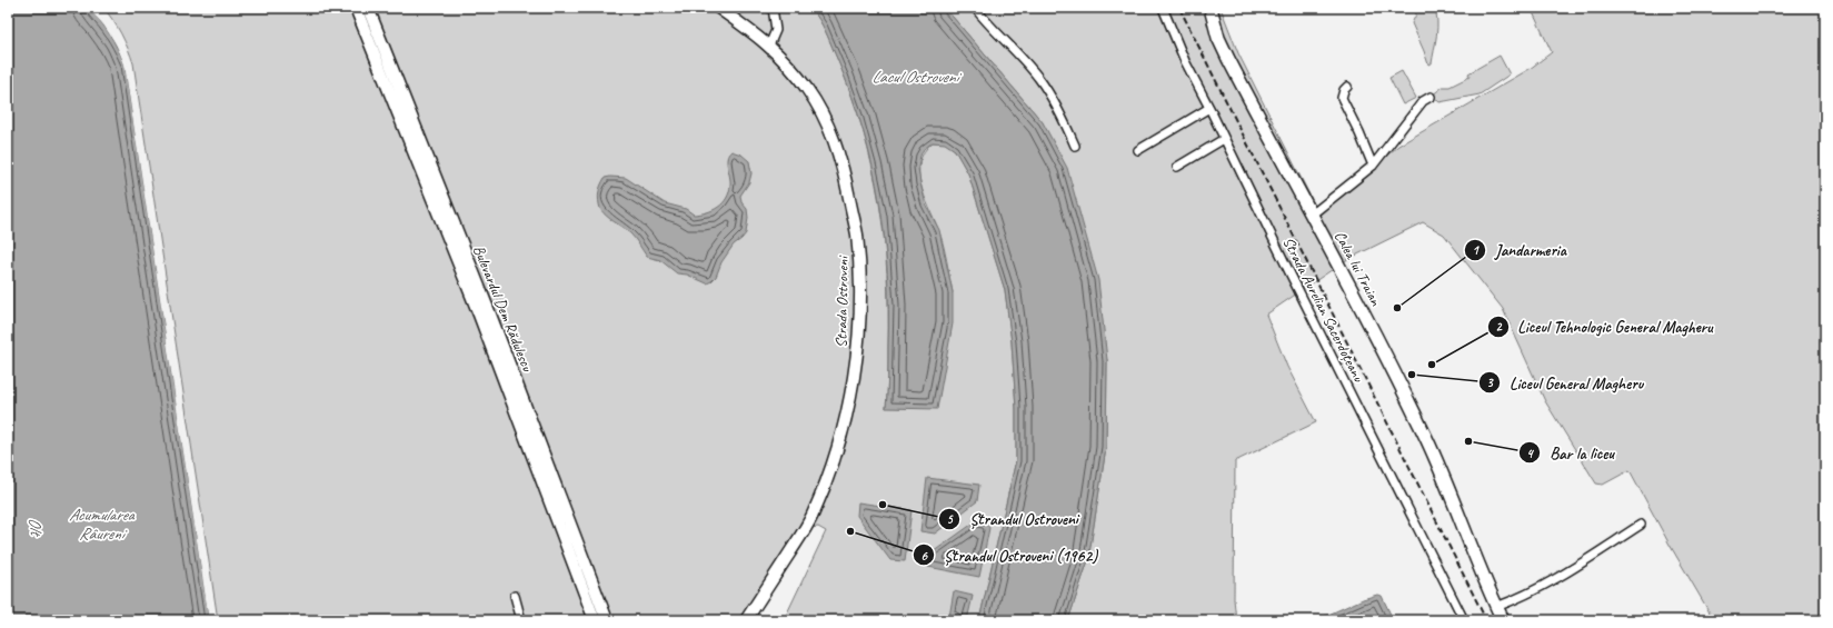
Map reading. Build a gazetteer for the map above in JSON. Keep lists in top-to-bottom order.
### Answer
{
  "streets": {
    "main road": ["Calea lui Traian", "Strada Ostroveni", "Bulevardul Dem Rădulescu"],
    "street": ["Strada Aurelian Sacerdoțeanu"]
  },
  "water": ["Lacul Ostroveni", "Acumularea Râureni", "Olt"],
  "places": [
    "Jandarmeria",
    "Liceul Tehnologic General Magheru",
    "Liceul General Magheru",
    "Bar la liceu",
    "Ștrandul Ostroveni",
    "Ștrandul Ostroveni (1962)"
  ]
}
